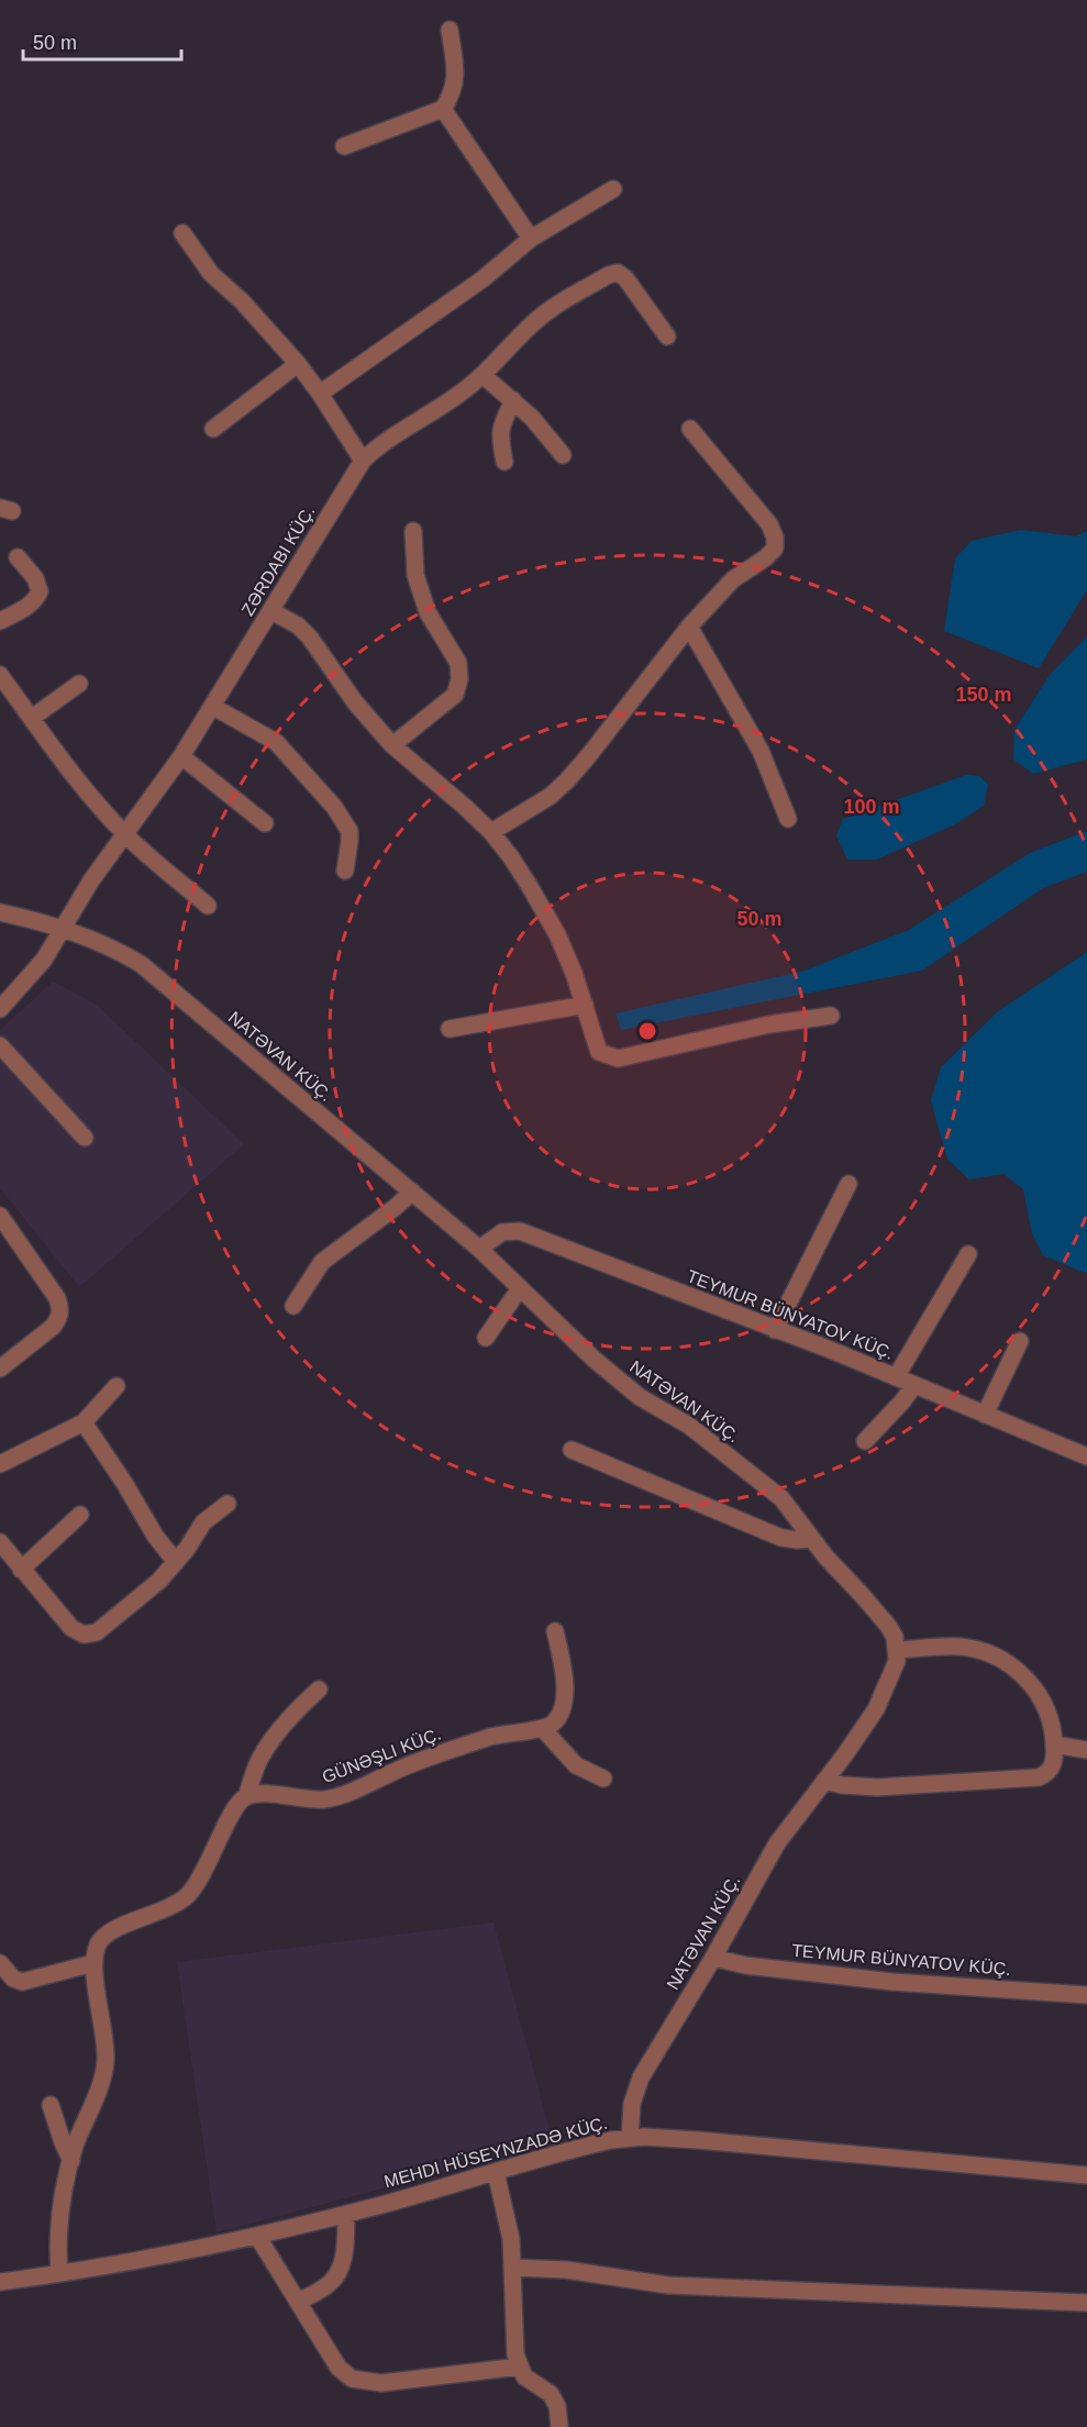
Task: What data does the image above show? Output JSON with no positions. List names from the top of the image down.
{
  "streets": {
    "street": [
      "ZƏRDABI KÜÇ.",
      "NATƏVAN KÜÇ.",
      "TEYMUR BÜNYATOV KÜÇ.",
      "GÜNƏŞLI KÜÇ.",
      "MEHDI HÜSEYNZADƏ KÜÇ."
    ]
  },
  "crossings": [
    ["ZƏRDABI KÜÇ.", "NATƏVAN KÜÇ."],
    ["NATƏVAN KÜÇ.", "TEYMUR BÜNYATOV KÜÇ."],
    ["NATƏVAN KÜÇ.", "MEHDI HÜSEYNZADƏ KÜÇ."]
  ],
  "scale_bar": "50 m",
  "rings": ["150 m", "100 m", "50 m"]
}
